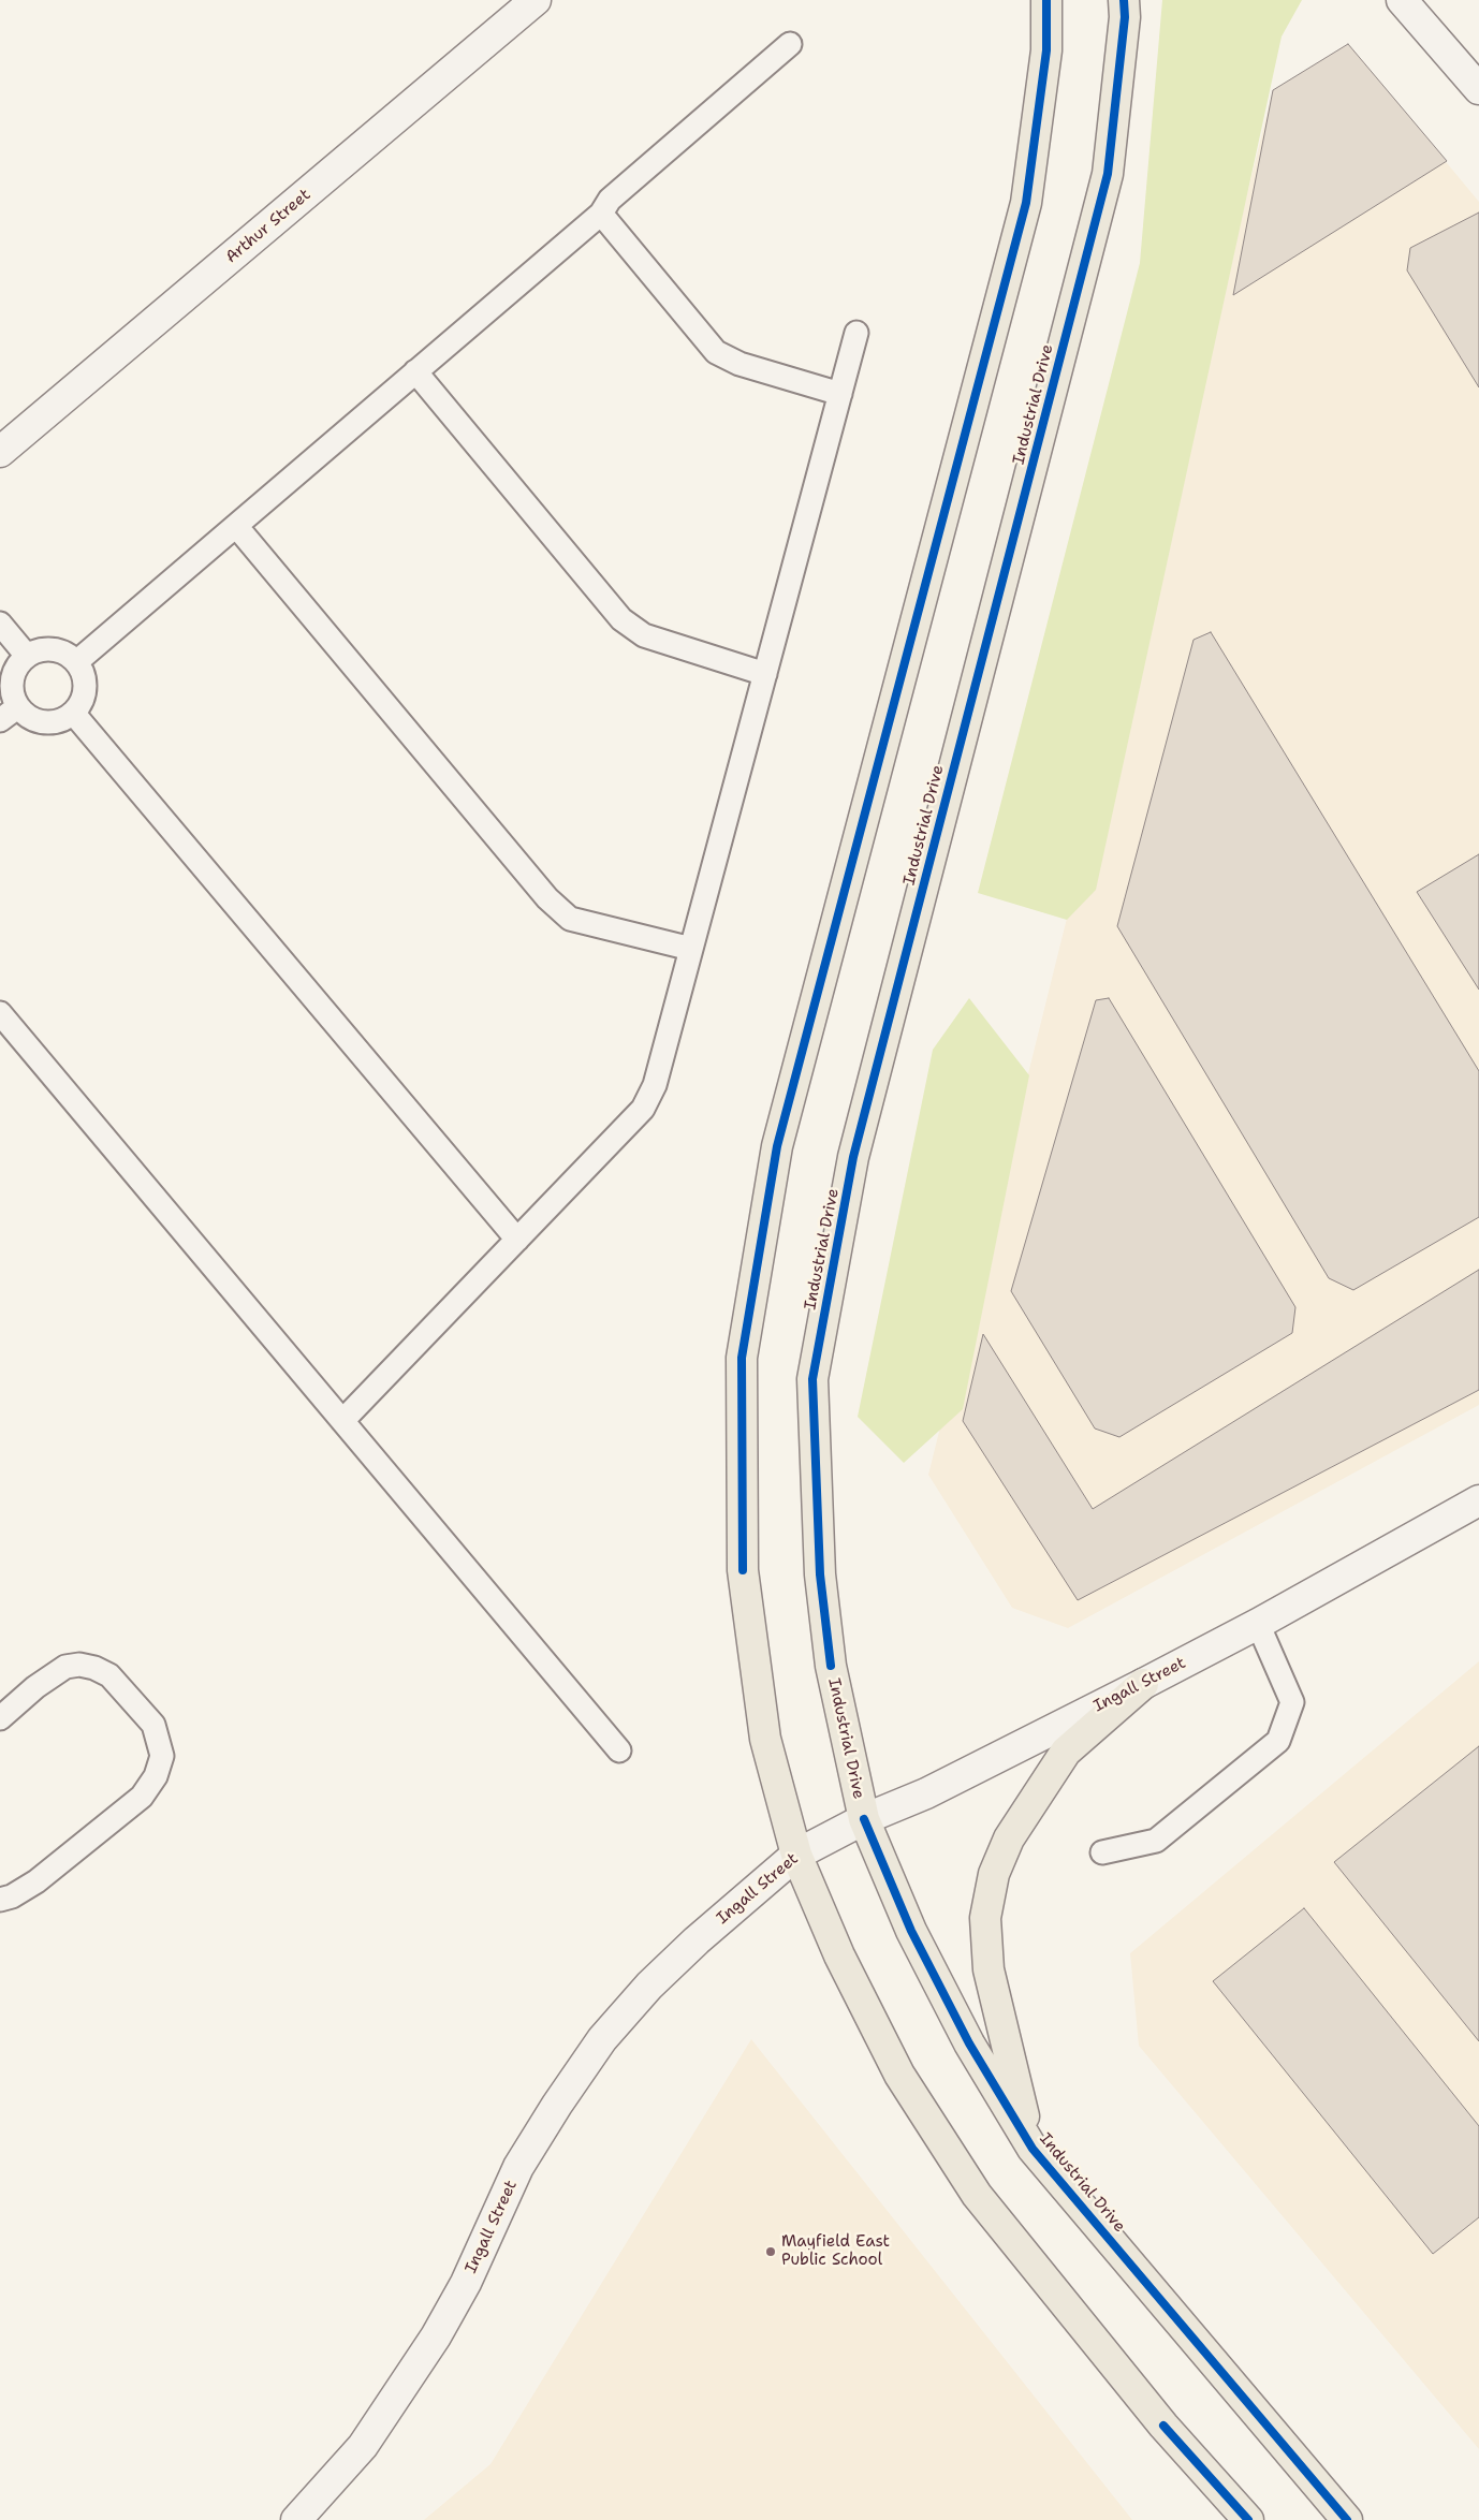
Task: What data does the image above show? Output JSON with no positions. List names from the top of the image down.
{
  "streets": {
    "highway": ["Industrial Drive"],
    "street": ["Arthur Street", "Ingall Street"]
  },
  "crossings": [
    ["Industrial Drive", "Ingall Street"]
  ],
  "places": ["Mayfield East Public School"]
}
